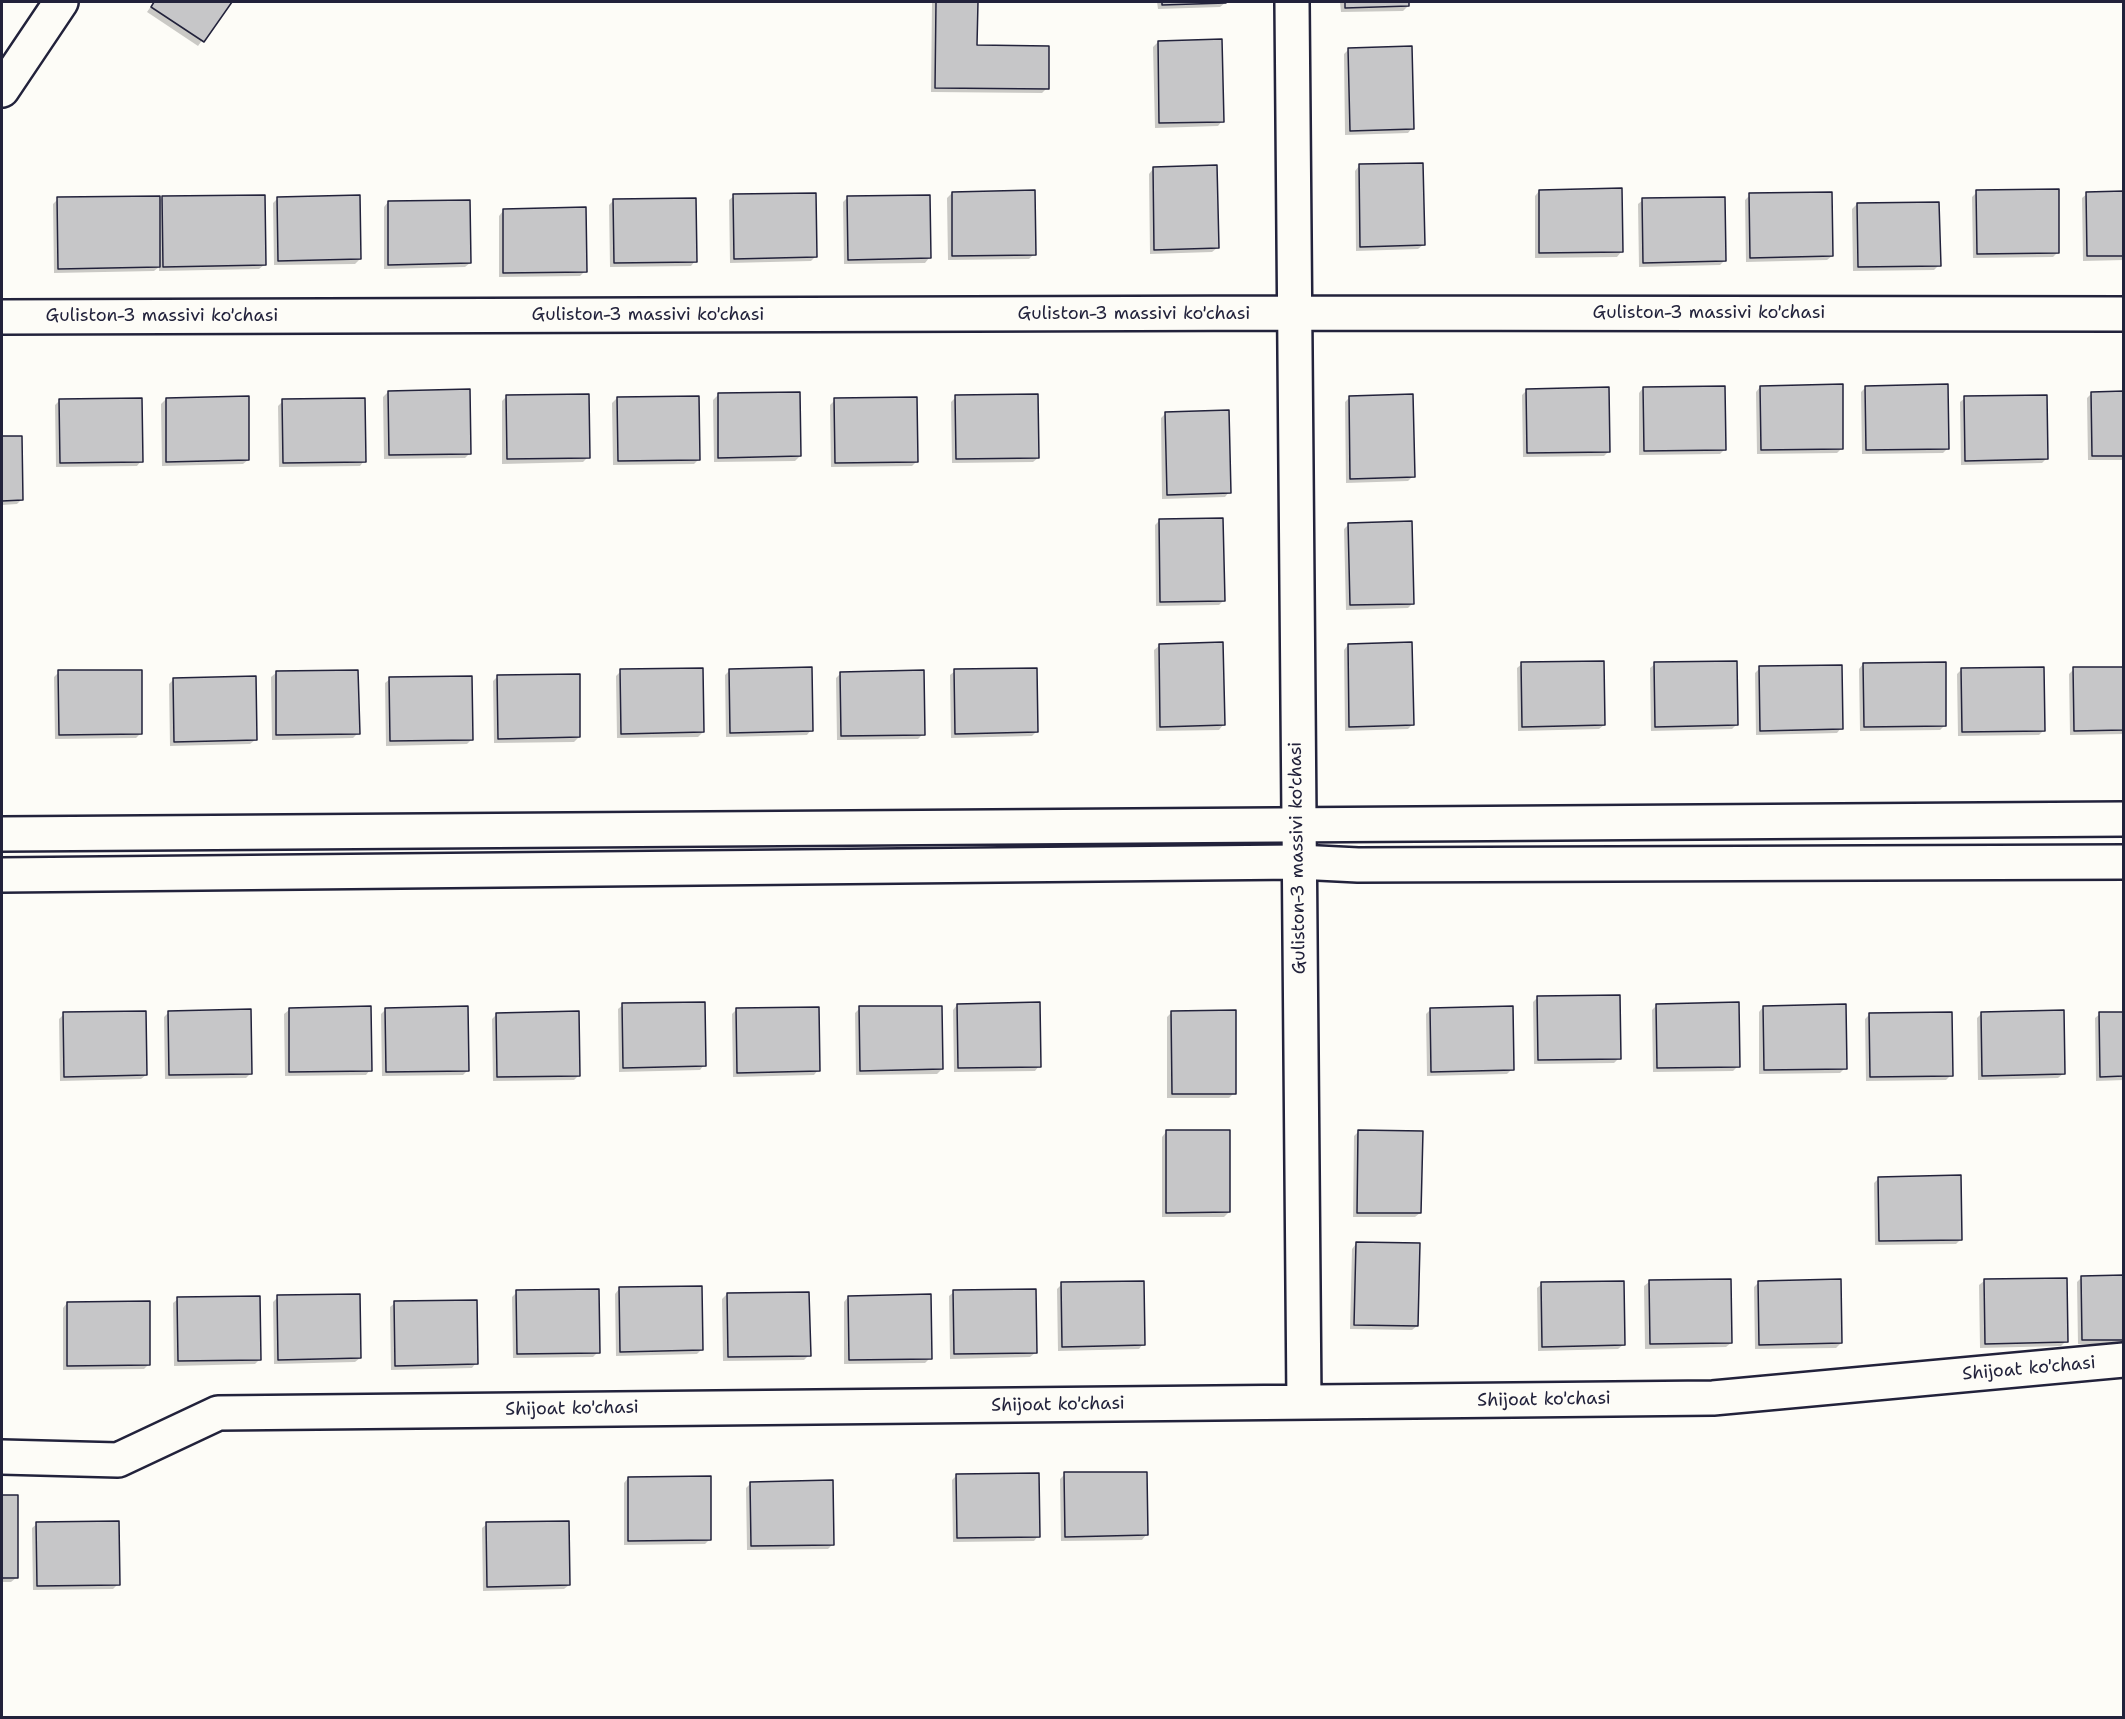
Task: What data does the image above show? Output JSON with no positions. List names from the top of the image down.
{
  "streets": {
    "street": ["Guliston-3 massivi ko'chasi", "Shijoat ko'chasi"]
  },
  "crossings": [
    ["Guliston-3 massivi ko'chasi", "Shijoat ko'chasi"]
  ]
}
